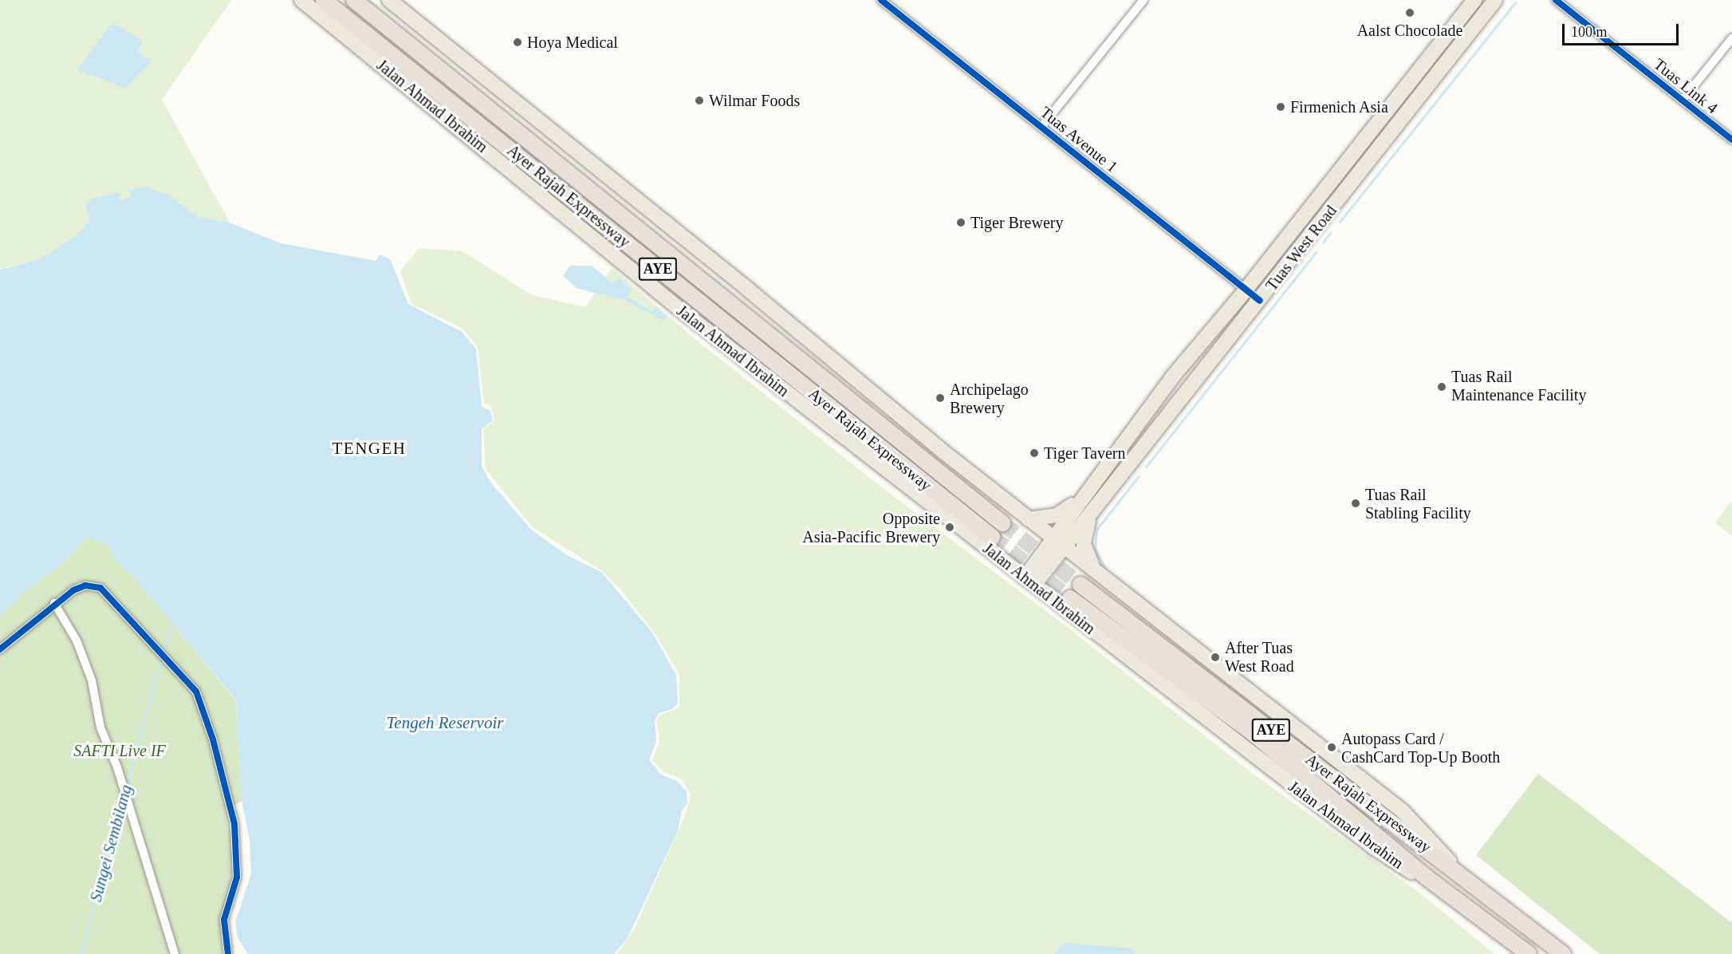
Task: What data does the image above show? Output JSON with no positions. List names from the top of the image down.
{
  "streets": {
    "highway": ["Ayer Rajah Expressway", "AYE"],
    "main road": ["Jalan Ahmad Ibrahim", "Tuas West Road"],
    "street": ["Tuas Link 4", "Tuas Avenue 1"]
  },
  "crossings": [
    ["Jalan Ahmad Ibrahim", "Ayer Rajah Expressway"],
    ["Jalan Ahmad Ibrahim", "Tuas West Road"],
    ["Tuas Avenue 1", "Tuas West Road"]
  ],
  "districts": ["TENGEH"],
  "water": ["Tengeh Reservoir", "Sungei Sembilang"],
  "parks": ["SAFTI Live IF"],
  "places": [
    "Aalst Chocolade",
    "Hoya Medical",
    "Wilmar Foods",
    "Firmenich Asia",
    "Tiger Brewery",
    "Tuas Rail Maintenance Facility",
    "Archipelago Brewery",
    "Tiger Tavern",
    "Tuas Rail Stabling Facility",
    "Opposite Asia-Pacific Brewery",
    "After Tuas West Road",
    "Autopass Card / CashCard Top-Up Booth"
  ],
  "scale_bar": "100 m"
}
